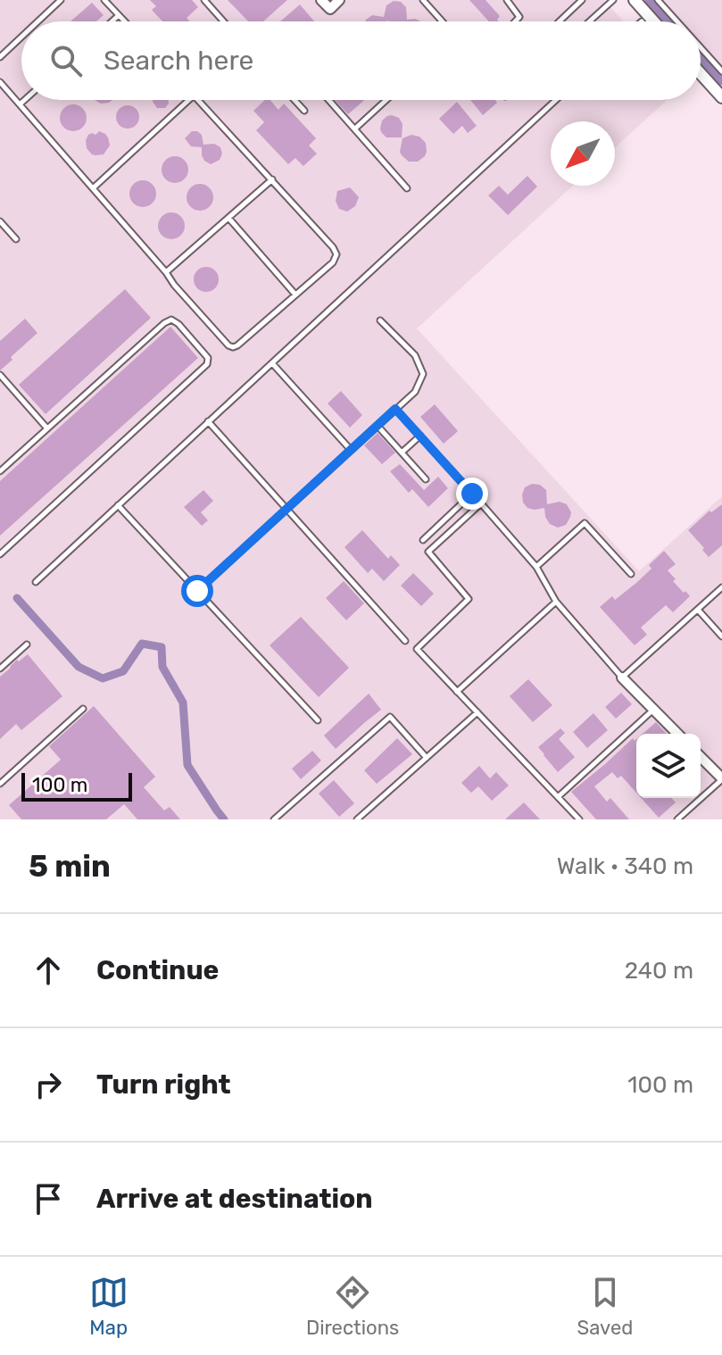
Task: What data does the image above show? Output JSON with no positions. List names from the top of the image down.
{
  "scale_bar": "100 m",
  "north": "bottom left",
  "page": {
    "search": "Search here",
    "scale": "100 m",
    "heading": ["5 min", "Walk · 340 m"],
    "list": [
      ["Continue", "240 m"],
      ["Turn right", "100 m"],
      "Arrive at destination"
    ],
    "nav": ["Map", "Directions", "Saved"]
  }
}
